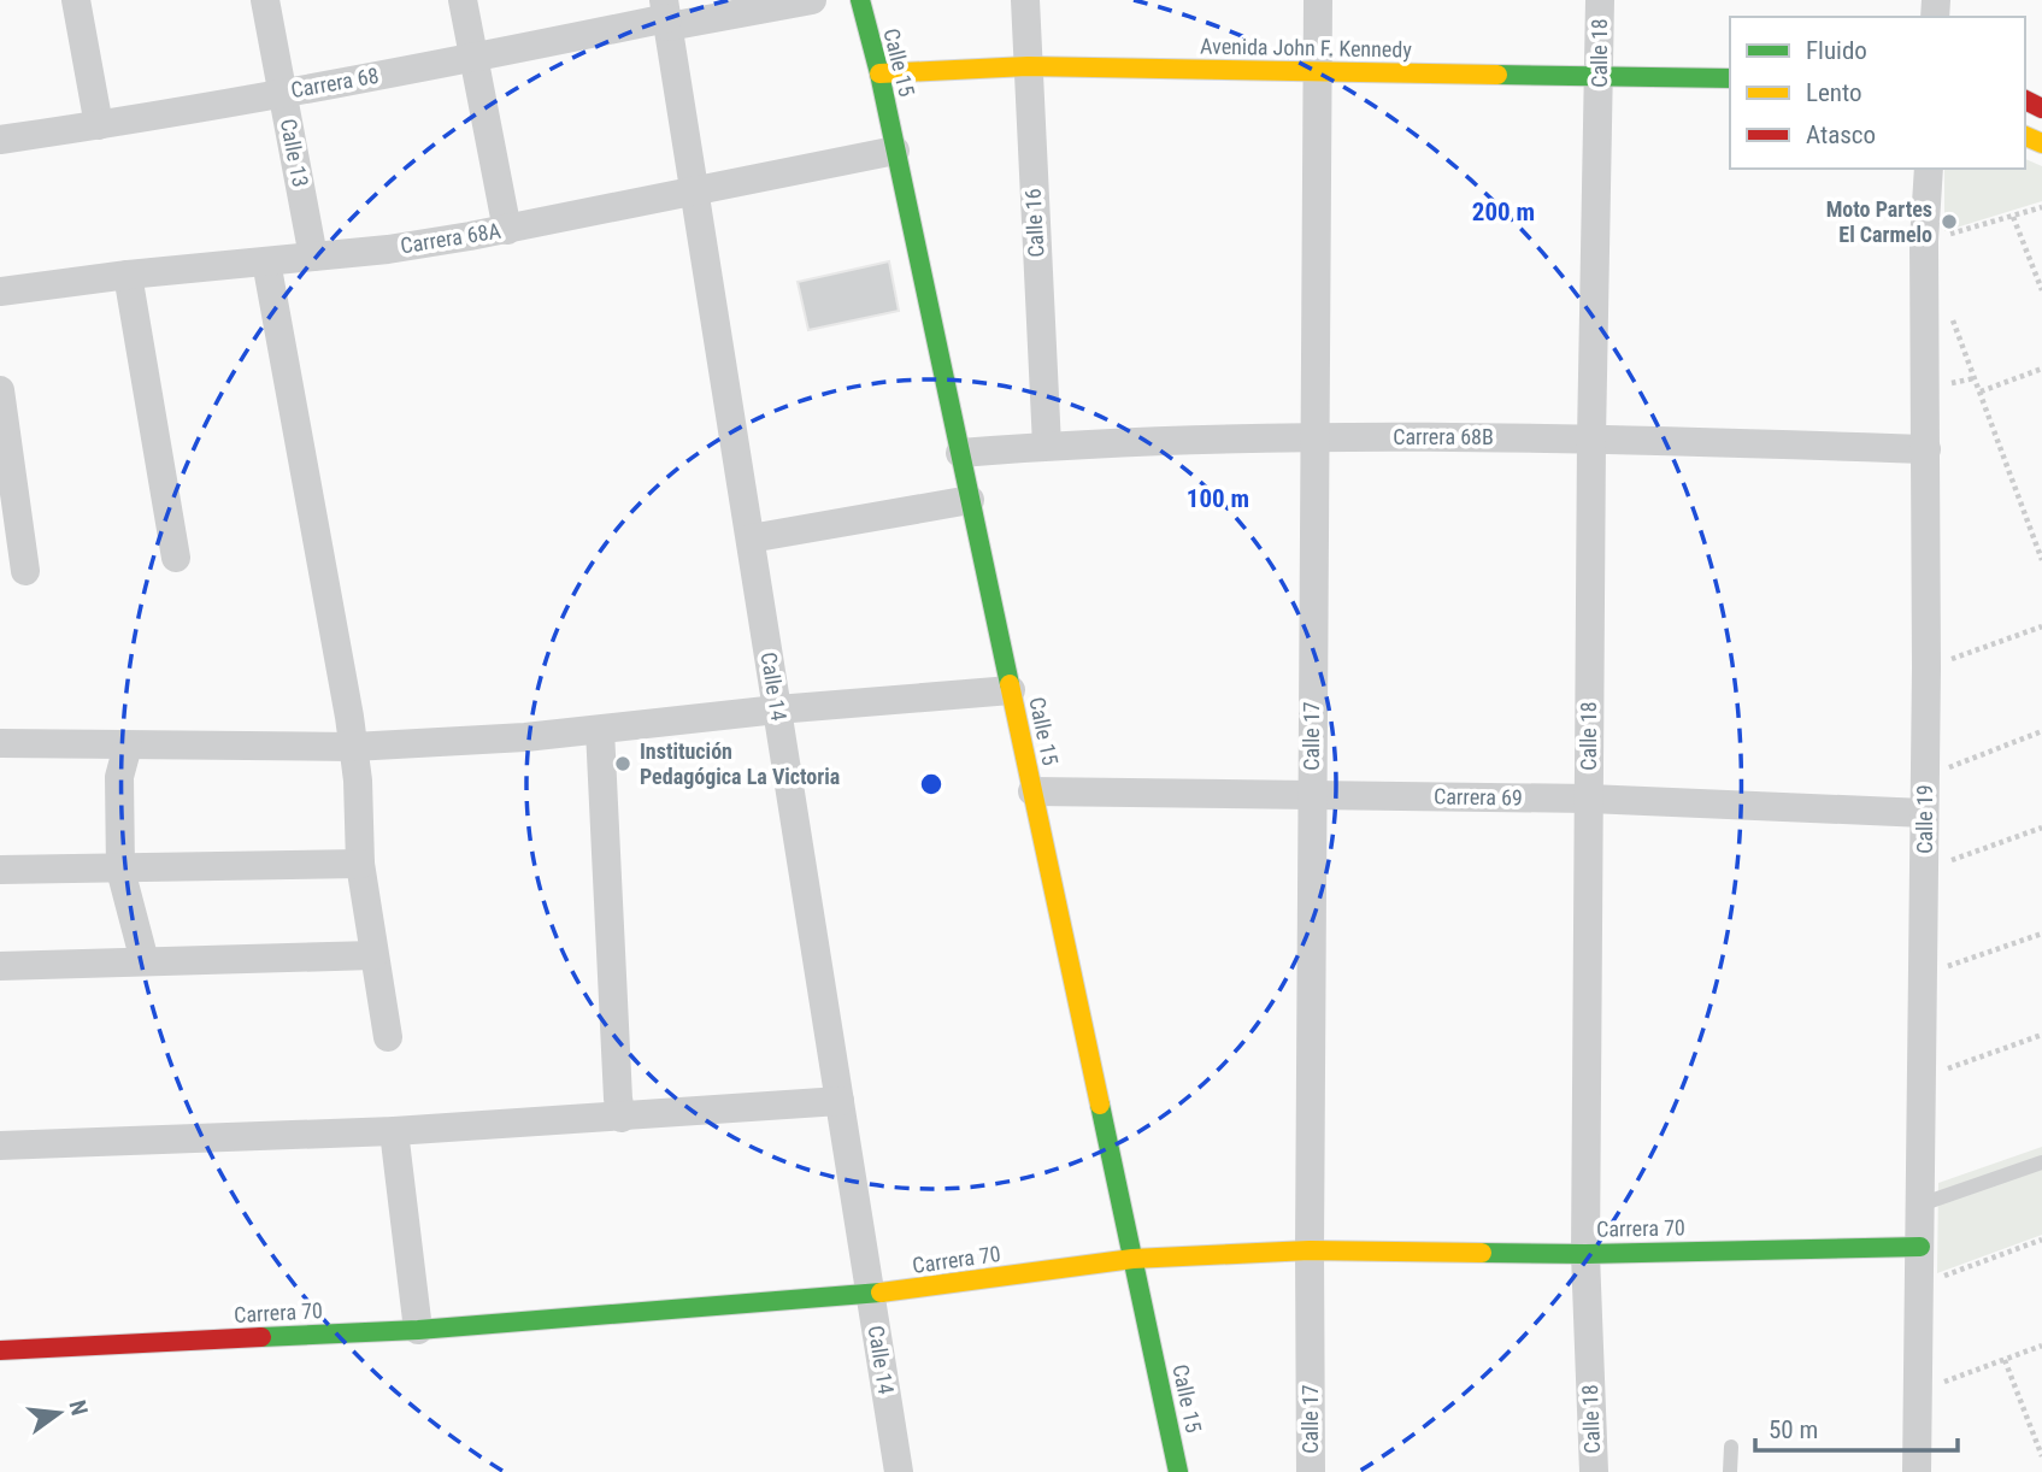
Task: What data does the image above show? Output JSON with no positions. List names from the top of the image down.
{
  "streets": {
    "street": [
      "Avenida John F. Kennedy",
      "Calle 18",
      "Calle 15",
      "Carrera 68",
      "Calle 13",
      "Calle 16",
      "Carrera 68A",
      "Carrera 68B",
      "Calle 14",
      "Calle 17",
      "Carrera 69",
      "Calle 19",
      "Carrera 70"
    ]
  },
  "crossings": [
    ["Avenida John F. Kennedy", "Calle 18"],
    ["Avenida John F. Kennedy", "Calle 15"],
    ["Avenida John F. Kennedy", "Calle 16"],
    ["Avenida John F. Kennedy", "Calle 17"],
    ["Calle 18", "Carrera 68B"],
    ["Calle 18", "Carrera 69"],
    ["Calle 18", "Carrera 70"],
    ["Calle 15", "Carrera 68A"],
    ["Calle 15", "Carrera 68B"],
    ["Calle 15", "Carrera 69"],
    ["Calle 15", "Carrera 70"],
    ["Carrera 68", "Calle 13"],
    ["Carrera 68", "Calle 14"],
    ["Calle 13", "Carrera 68A"],
    ["Calle 16", "Carrera 68B"],
    ["Carrera 68A", "Calle 14"],
    ["Carrera 68B", "Calle 17"],
    ["Carrera 68B", "Calle 19"],
    ["Calle 14", "Carrera 70"],
    ["Calle 17", "Carrera 69"],
    ["Calle 17", "Carrera 70"],
    ["Carrera 69", "Calle 19"],
    ["Calle 19", "Carrera 70"]
  ],
  "places": ["Moto Partes El Carmelo", "Institución Pedagógica La Victoria"],
  "legend": ["Fluido", "Lento", "Atasco"],
  "scale_bar": "50 m",
  "north": "right",
  "rings": ["200 m", "100 m"]
}
